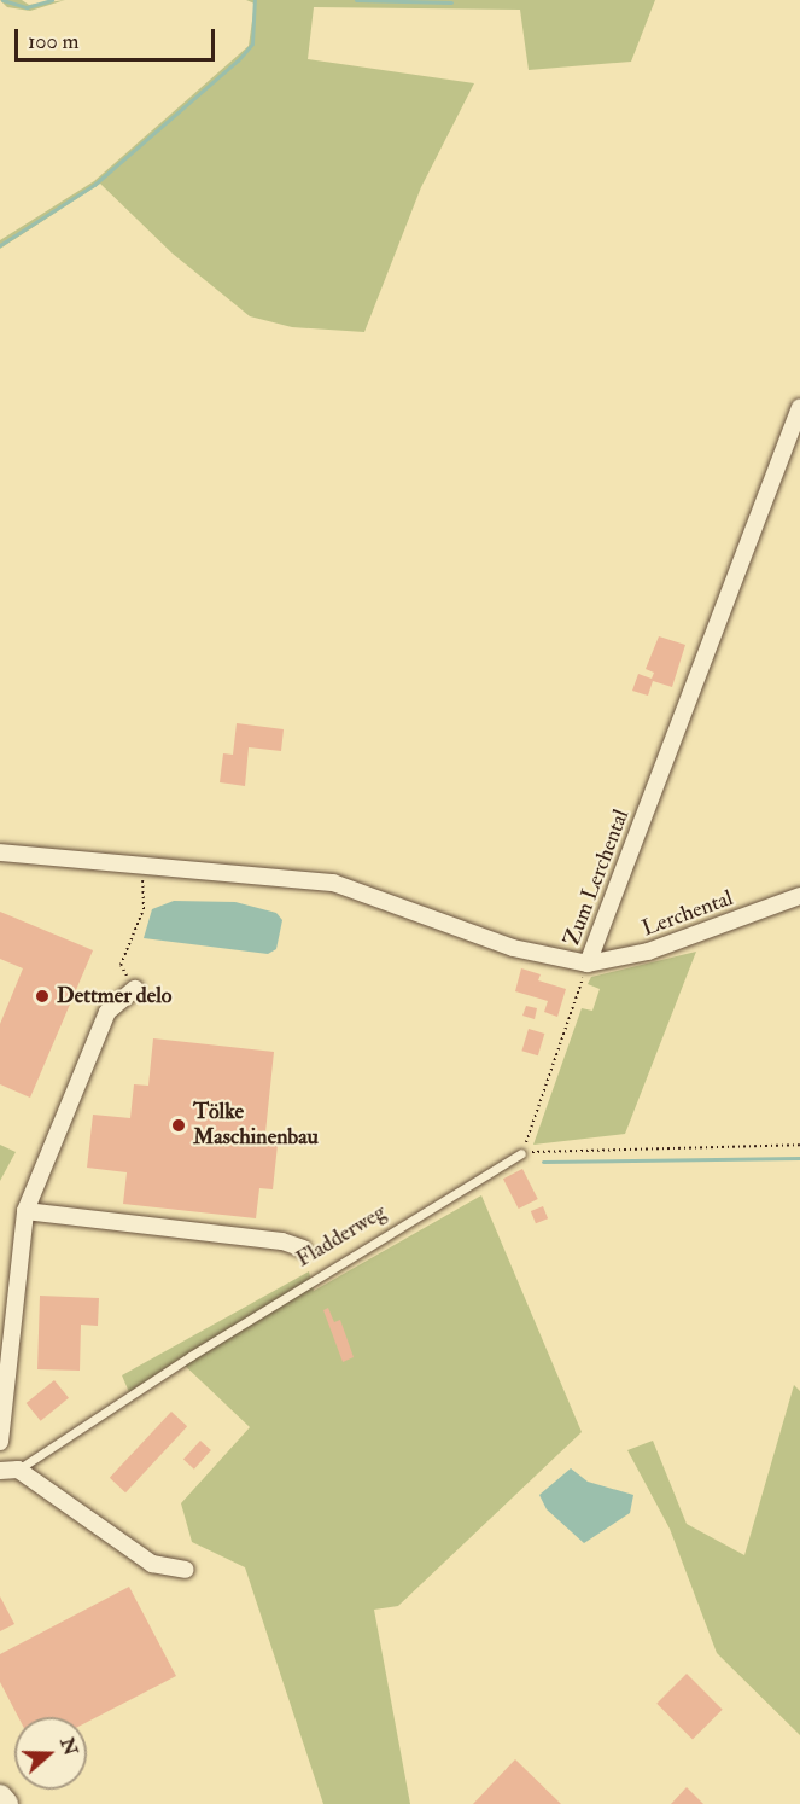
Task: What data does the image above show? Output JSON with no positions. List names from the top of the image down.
{
  "streets": {
    "street": ["Zum Lerchental", "Lerchental", "Fladderweg"]
  },
  "crossings": [
    ["Zum Lerchental", "Lerchental"]
  ],
  "places": ["Dettmer delo", "Tölke Maschinenbau"],
  "scale_bar": "100 m",
  "north": "right"
}
